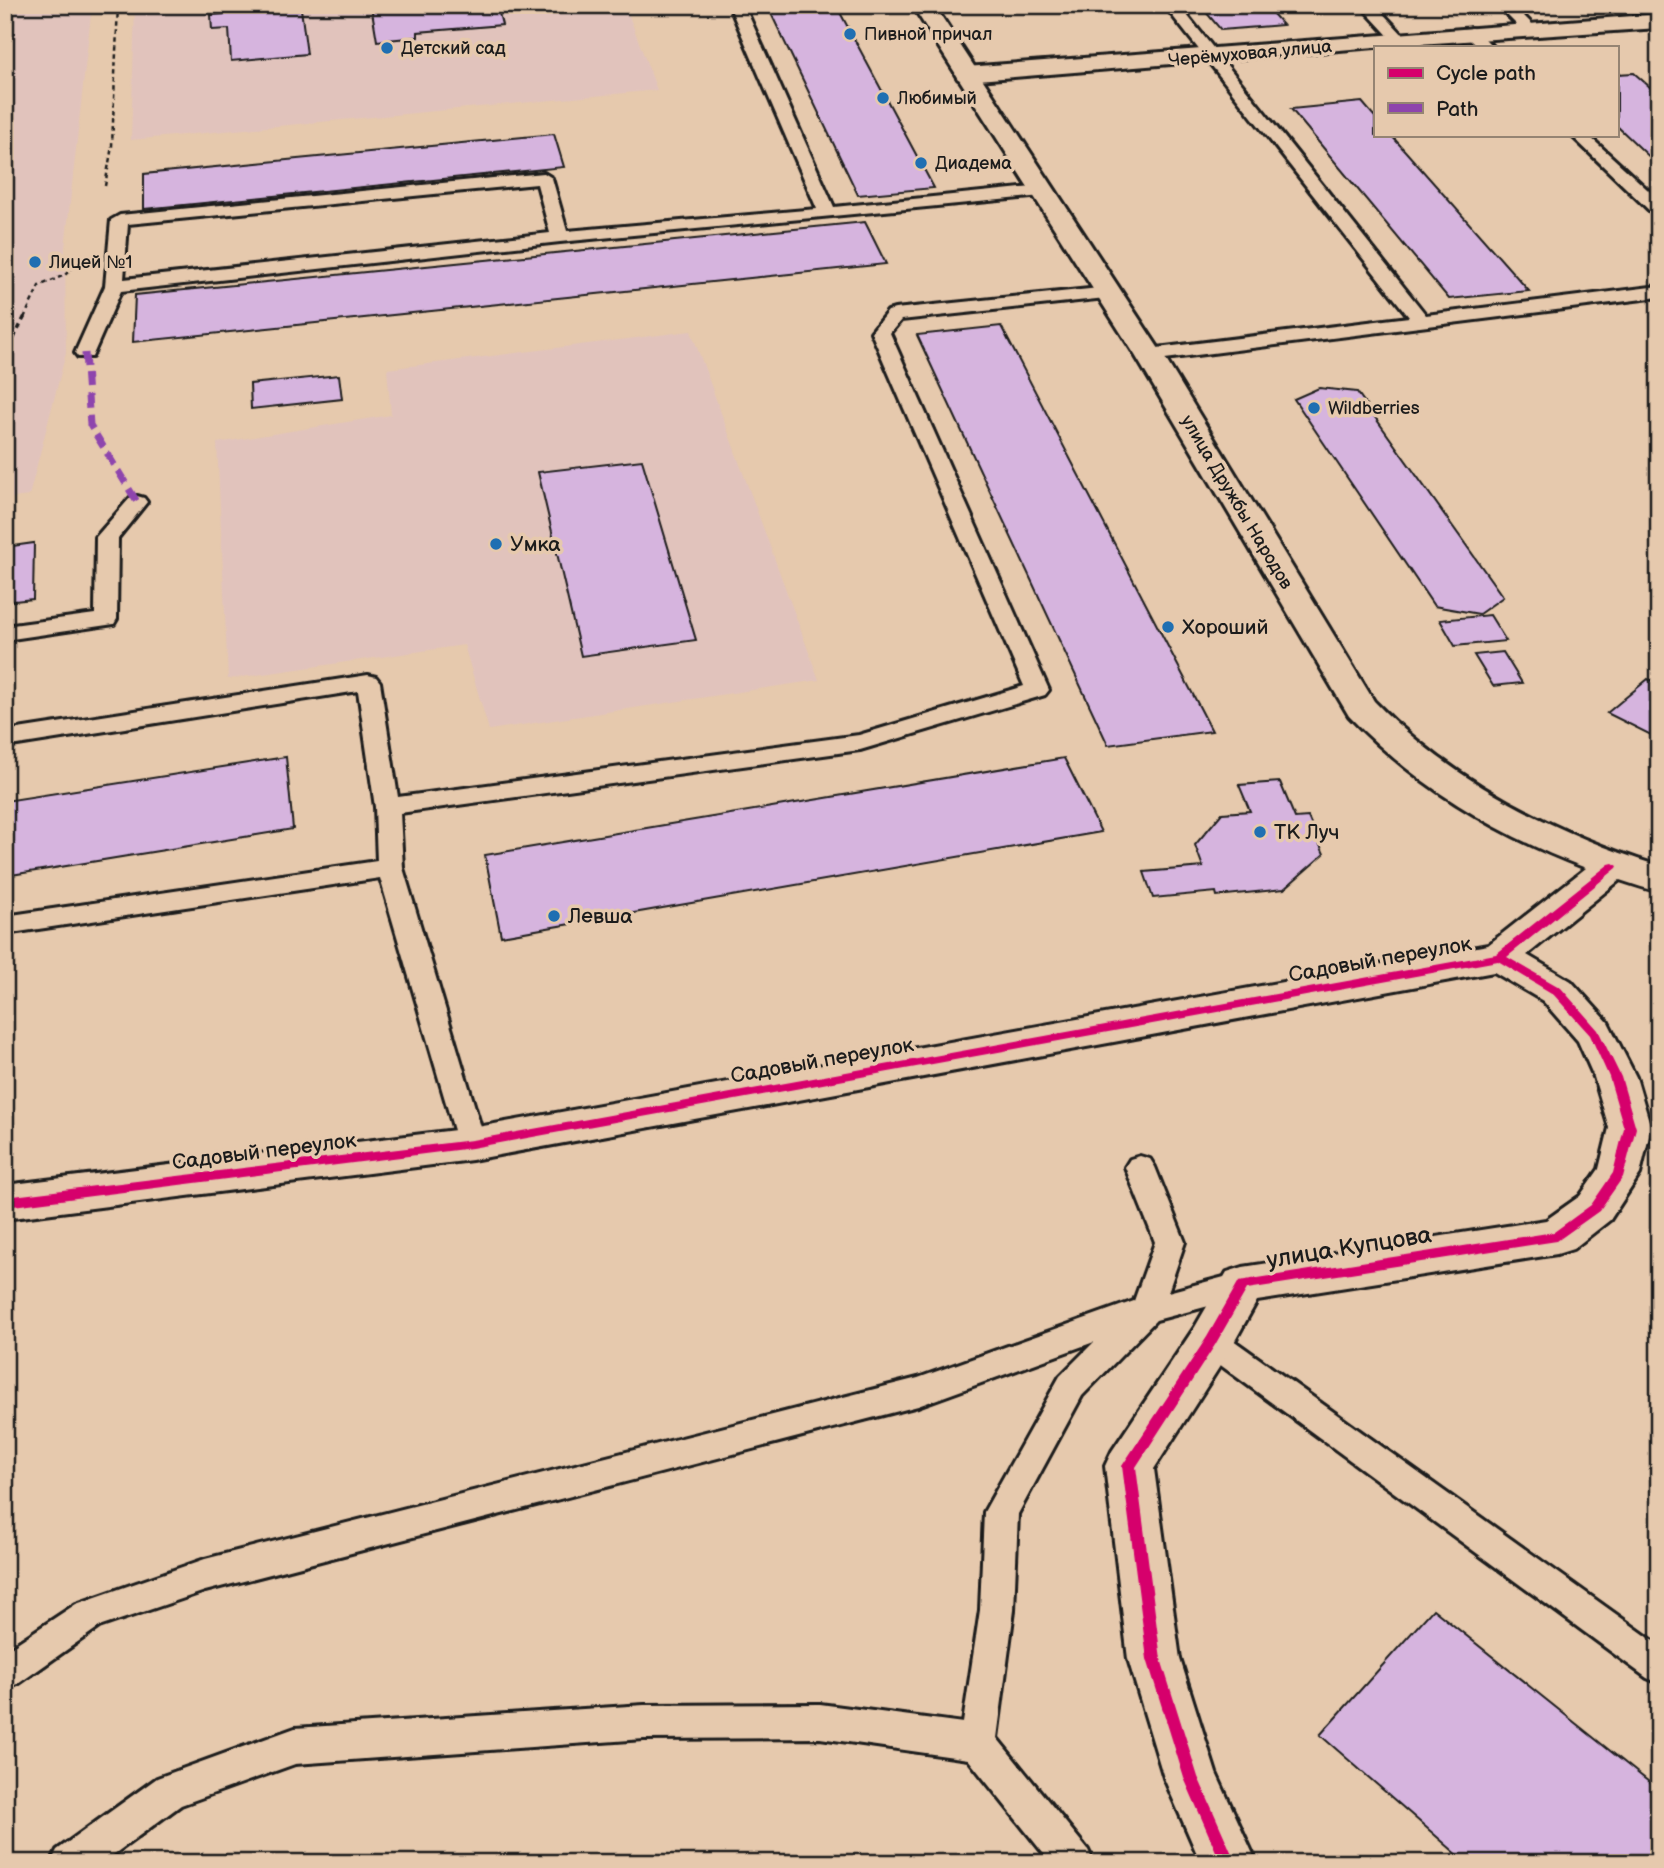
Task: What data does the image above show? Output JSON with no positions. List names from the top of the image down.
{
  "streets": {
    "street": [
      "Черёмуховая улица",
      "улица Дружбы Народов",
      "Садовый переулок",
      "улица Купцова"
    ]
  },
  "crossings": [
    ["Черёмуховая улица", "улица Дружбы Народов"],
    ["улица Дружбы Народов", "Садовый переулок"],
    ["Садовый переулок", "улица Купцова"]
  ],
  "places": [
    "Пивной причал",
    "Детский сад",
    "Любимый",
    "Диадема",
    "Лицей №1",
    "Wildberries",
    "Умка",
    "Хороший",
    "ТК Луч",
    "Левша"
  ],
  "legend": ["Cycle path", "Path"]
}
